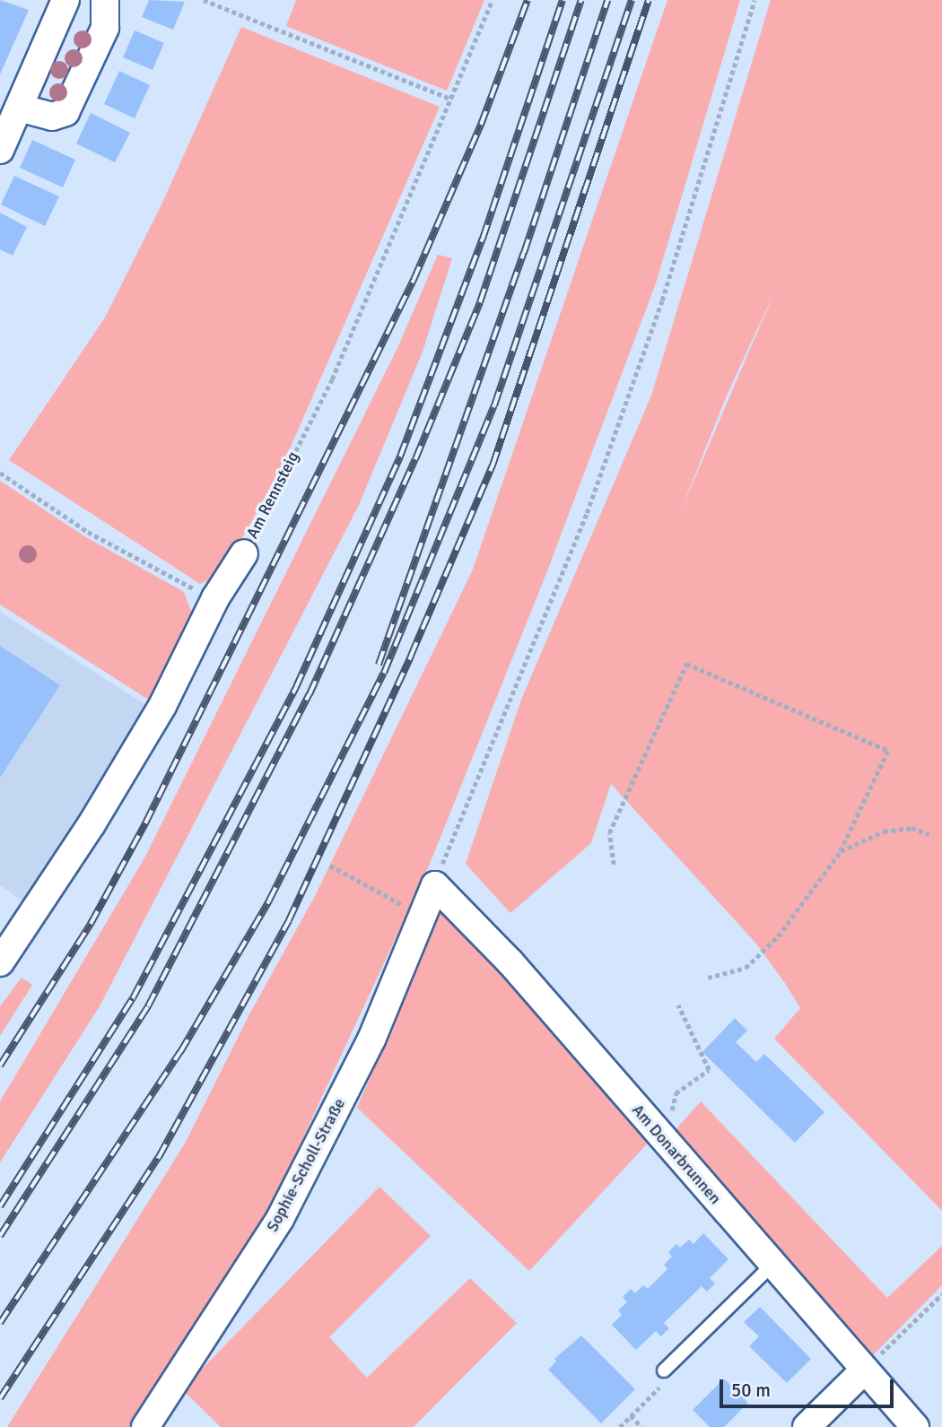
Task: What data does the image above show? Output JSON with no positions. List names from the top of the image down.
{
  "streets": {
    "street": ["Am Rennsteig", "Am Donarbrunnen", "Sophie-Scholl-Straße"]
  },
  "crossings": [
    ["Am Donarbrunnen", "Sophie-Scholl-Straße"]
  ],
  "scale_bar": "50 m"
}
